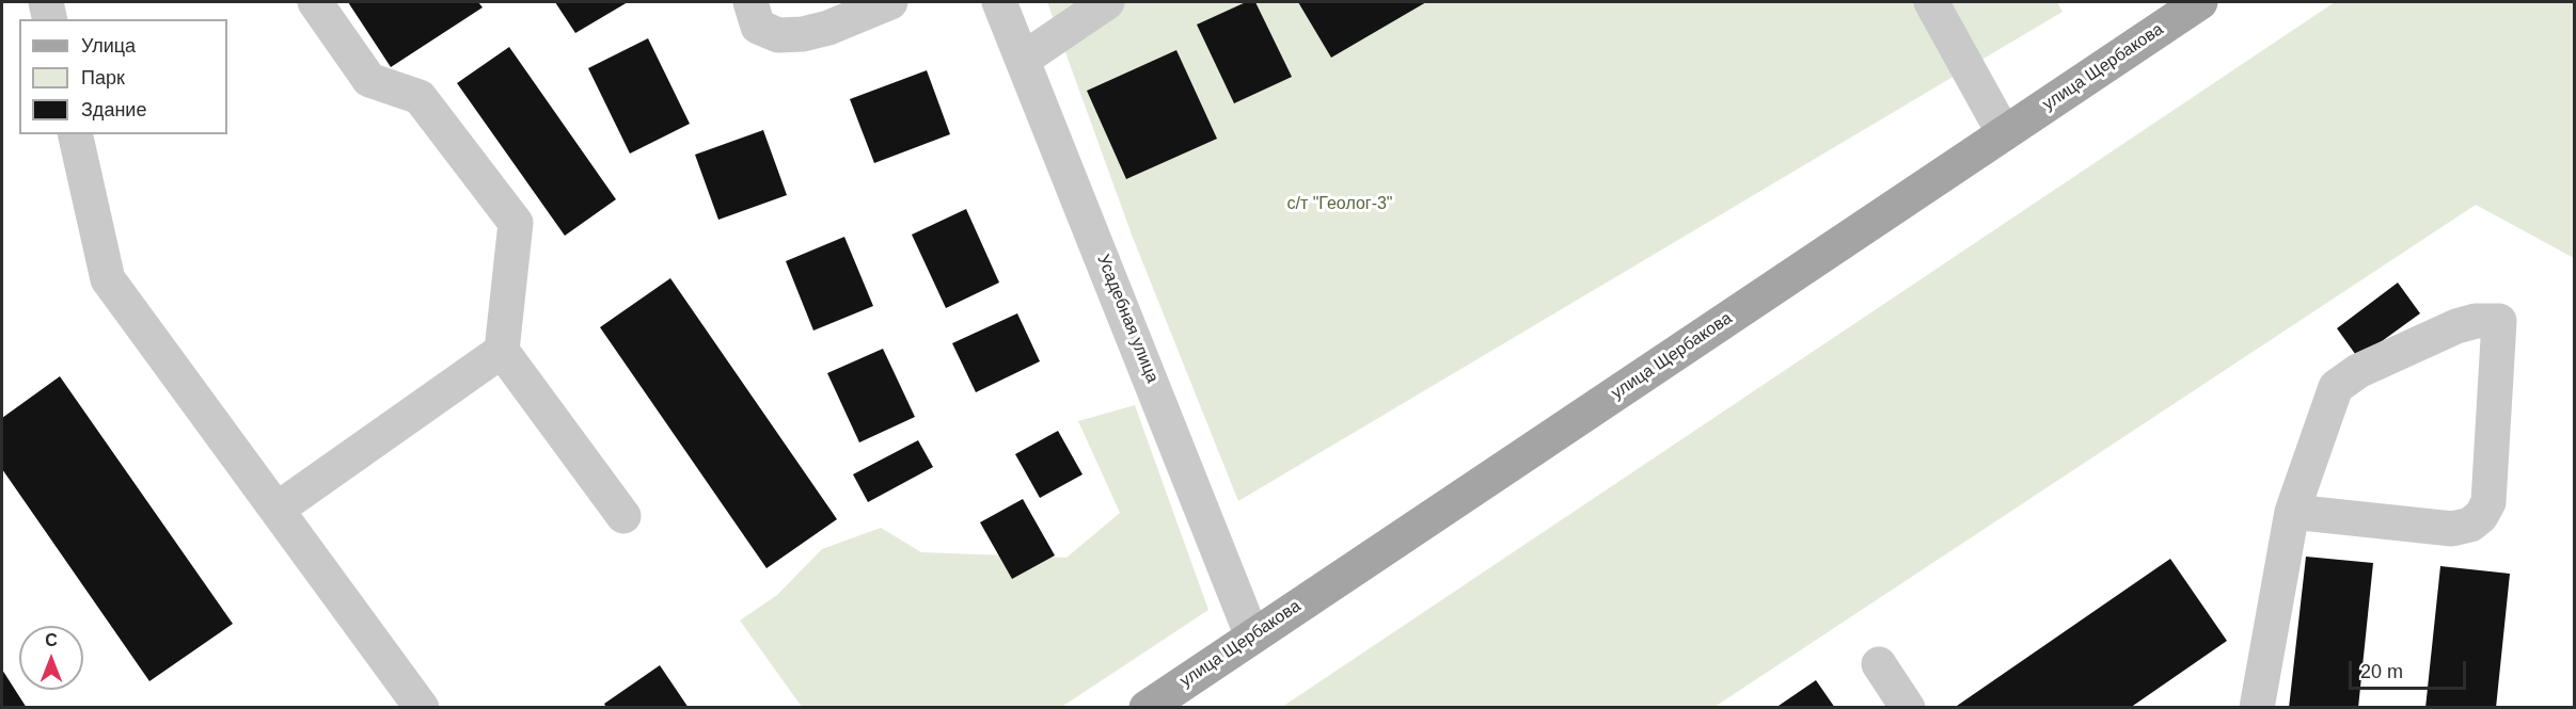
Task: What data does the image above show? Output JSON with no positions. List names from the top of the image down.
{
  "streets": {
    "main road": ["улица Щербакова"],
    "street": ["Усадебная улица"]
  },
  "crossings": [
    ["улица Щербакова", "Усадебная улица"]
  ],
  "parks": ["с/т \"Геолог-3\""],
  "legend": ["Улица", "Парк", "Здание"],
  "scale_bar": "20 m",
  "north": "top"
}
